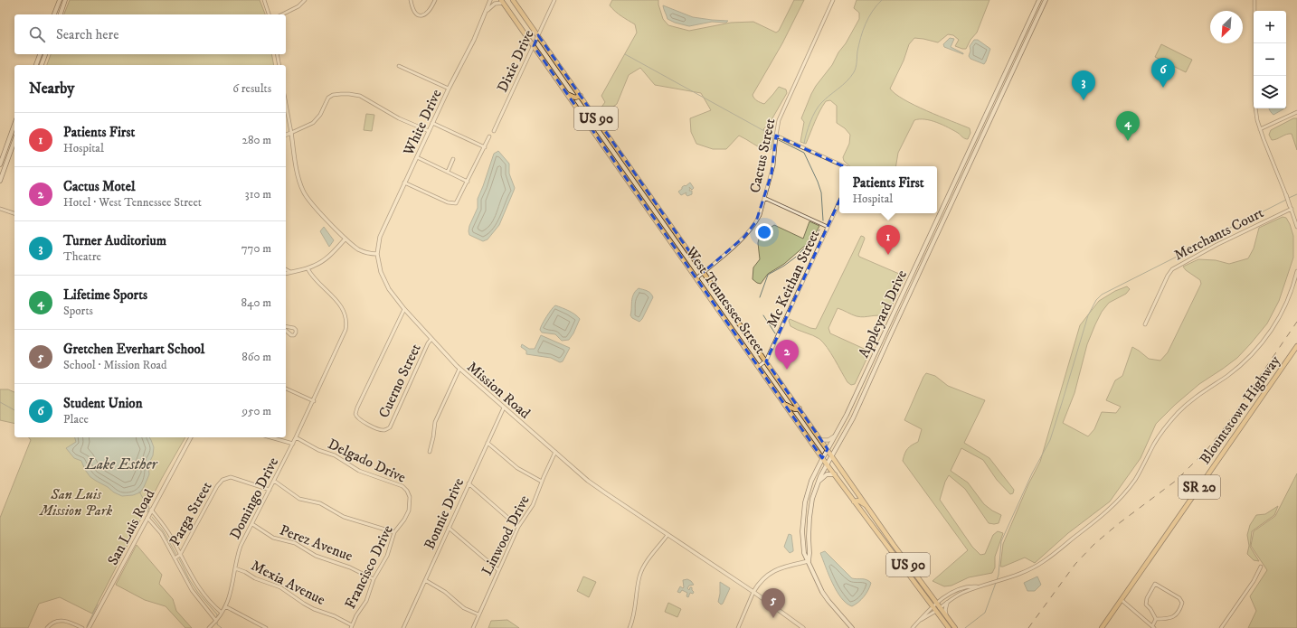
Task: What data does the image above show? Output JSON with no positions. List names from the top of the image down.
{
  "streets": {
    "main road": [
      "US 90",
      "West Tennessee Street",
      "Appleyard Drive",
      "Blountstown Highway",
      "SR 20"
    ],
    "street": [
      "Dixie Drive",
      "White Drive",
      "Cactus Street",
      "Merchants Court",
      "Mc Keithan Street",
      "Cuerno Street",
      "Mission Road",
      "Delgado Drive",
      "Domingo Drive",
      "Parga Street",
      "Bonnie Drive",
      "San Luis Road",
      "Linwood Drive",
      "Perez Avenue",
      "Francisco Drive",
      "Mexia Avenue"
    ]
  },
  "crossings": [
    ["Dixie Drive", "West Tennessee Street"],
    ["White Drive", "Mission Road"],
    ["Cactus Street", "West Tennessee Street"],
    ["Mc Keithan Street", "West Tennessee Street"],
    ["West Tennessee Street", "Appleyard Drive"],
    ["Cuerno Street", "Mission Road"],
    ["Mission Road", "Bonnie Drive"],
    ["Mission Road", "Linwood Drive"],
    ["Delgado Drive", "Domingo Drive"],
    ["Delgado Drive", "Francisco Drive"],
    ["Domingo Drive", "Parga Street"],
    ["Domingo Drive", "Perez Avenue"],
    ["Domingo Drive", "Mexia Avenue"],
    ["Perez Avenue", "Francisco Drive"],
    ["Francisco Drive", "Mexia Avenue"]
  ],
  "water": ["Lake Esther"],
  "parks": ["San Luis Mission Park"],
  "north": "bottom left",
  "page": {
    "map_buttons": ["+", "−"],
    "search": "Search here",
    "pins": [
      "6",
      "3",
      "4",
      "1",
      "2",
      "5"
    ],
    "heading": ["Nearby", "6 results"],
    "list": [
      {
        "mark": "1",
        "name": "Patients First",
        "note": "Hospital",
        "value": "280 m"
      },
      {
        "mark": "2",
        "name": "Cactus Motel",
        "note": "Hotel · West Tennessee Street",
        "value": "310 m"
      },
      {
        "mark": "3",
        "name": "Turner Auditorium",
        "note": "Theatre",
        "value": "770 m"
      },
      {
        "mark": "4",
        "name": "Lifetime Sports",
        "note": "Sports",
        "value": "840 m"
      },
      {
        "mark": "5",
        "name": "Gretchen Everhart School",
        "note": "School · Mission Road",
        "value": "860 m"
      },
      {
        "mark": "6",
        "name": "Student Union",
        "note": "Place",
        "value": "950 m"
      }
    ],
    "popup": ["Patients First", "Hospital"]
  }
}
